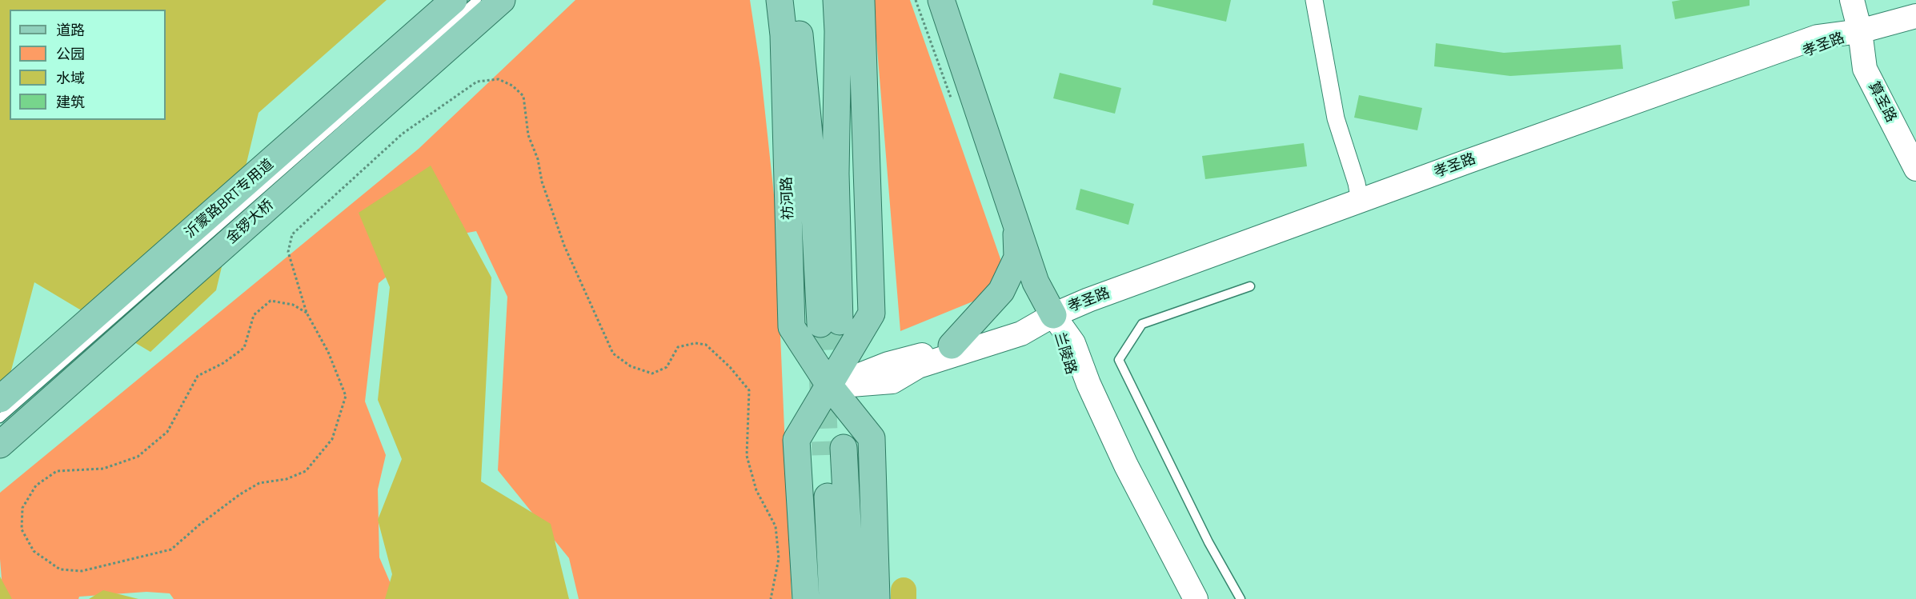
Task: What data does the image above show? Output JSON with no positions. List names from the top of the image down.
{
  "streets": {
    "main road": [
      "孝圣路",
      "算圣路",
      "祊河路",
      "金锣大桥",
      "兰陵路"
    ],
    "lane": ["沂蒙路BRT专用道"]
  },
  "crossings": [
    ["孝圣路", "算圣路"],
    ["孝圣路", "祊河路"],
    ["孝圣路", "兰陵路"]
  ],
  "legend": [
    "道路",
    "公园",
    "水域",
    "建筑"
  ]
}
